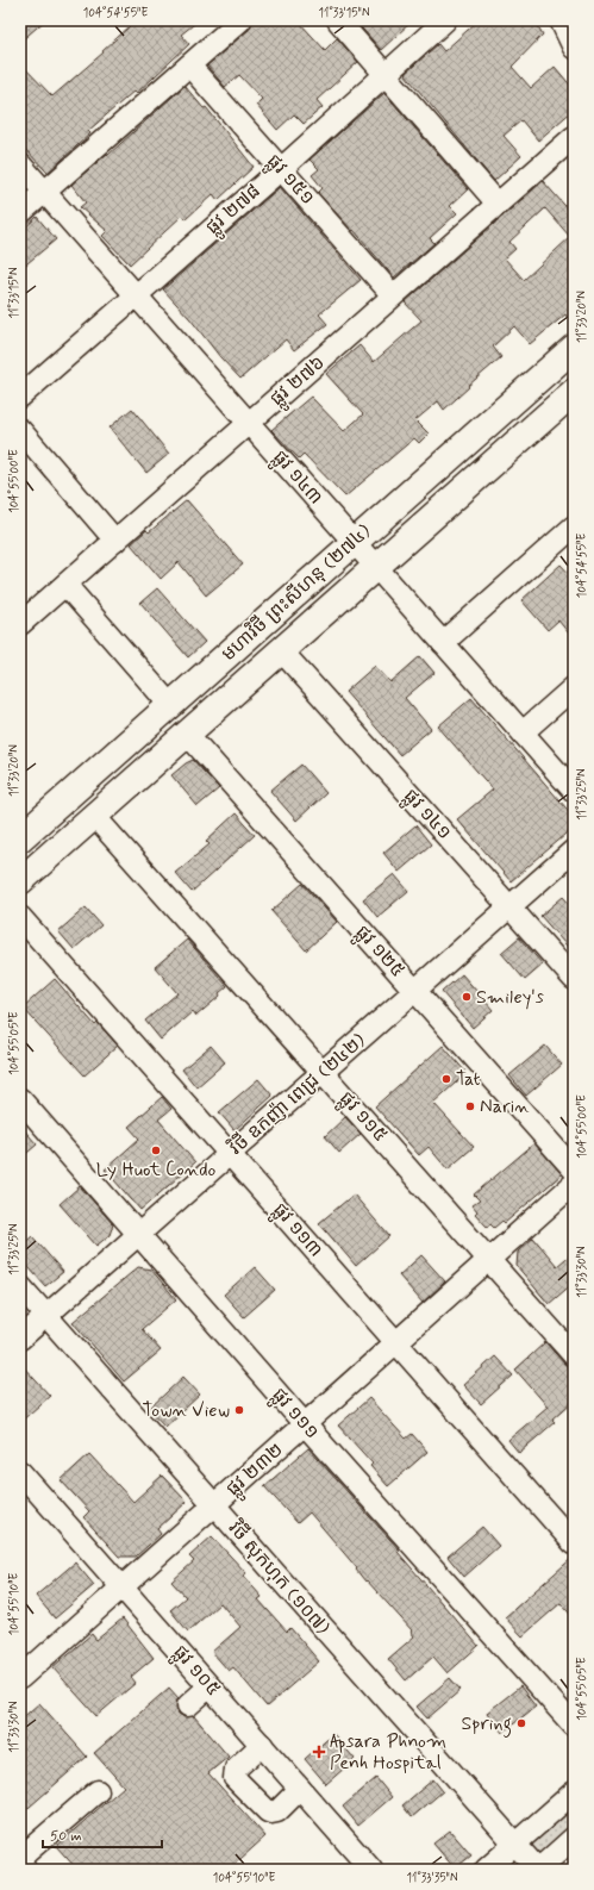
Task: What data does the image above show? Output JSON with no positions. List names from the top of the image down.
{
  "streets": {
    "main road": ["មហាវិថី ព្រះសីហនុ (២៧៤)"],
    "street": [
      "ផ្លូវ ១៥១",
      "ផ្លូវ ២៧៨",
      "ផ្លូវ ២៧៦",
      "ផ្លូវ ១៤៣",
      "ផ្លូវ ១៤១",
      "ផ្លូវ ១២៥",
      "វិថី ឧកញ៉ា ពេជ្រ (២៤២)",
      "ផ្លូវ ១១៥",
      "ផ្លូវ ១១៣",
      "ផ្លូវ ១១១",
      "ផ្លូវ ២៣២",
      "វិថី សុកហុក (១០៧)",
      "ផ្លូវ ១០៥"
    ]
  },
  "crossings": [
    ["ផ្លូវ ១៥១", "ផ្លូវ ២៧៨"],
    ["ផ្លូវ ១៥១", "ផ្លូវ ២៧៦"],
    ["ផ្លូវ ២៧៨", "ផ្លូវ ១៤៣"],
    ["ផ្លូវ ២៧៦", "ផ្លូវ ១៤៣"],
    ["ផ្លូវ ១៤៣", "មហាវិថី ព្រះសីហនុ (២៧៤)"],
    ["មហាវិថី ព្រះសីហនុ (២៧៤)", "ផ្លូវ ១៤១"],
    ["មហាវិថី ព្រះសីហនុ (២៧៤)", "ផ្លូវ ១២៥"],
    ["មហាវិថី ព្រះសីហនុ (២៧៤)", "ផ្លូវ ១១៥"],
    ["ផ្លូវ ១៤១", "វិថី ឧកញ៉ា ពេជ្រ (២៤២)"],
    ["ផ្លូវ ១២៥", "វិថី ឧកញ៉ា ពេជ្រ (២៤២)"],
    ["វិថី ឧកញ៉ា ពេជ្រ (២៤២)", "ផ្លូវ ១១៥"],
    ["វិថី ឧកញ៉ា ពេជ្រ (២៤២)", "ផ្លូវ ១១៣"],
    ["វិថី ឧកញ៉ា ពេជ្រ (២៤២)", "ផ្លូវ ១១១"],
    ["វិថី ឧកញ៉ា ពេជ្រ (២៤២)", "វិថី សុកហុក (១០៧)"],
    ["ផ្លូវ ១១៥", "ផ្លូវ ២៣២"],
    ["ផ្លូវ ១១៣", "ផ្លូវ ២៣២"],
    ["ផ្លូវ ១១១", "ផ្លូវ ២៣២"],
    ["ផ្លូវ ២៣២", "វិថី សុកហុក (១០៧)"],
    ["ផ្លូវ ២៣២", "ផ្លូវ ១០៥"]
  ],
  "places": {
    "other": [
      "Smiley's",
      "Tat",
      "Narin",
      "Ly Huot Condo",
      "Town View",
      "Spring"
    ],
    "health": ["Apsara Phnom Penh Hospital"]
  },
  "scale_bar": "50 m",
  "coordinates": [
    "104°54'55\"E",
    "11°33'15\"N",
    "11°33'20\"N",
    "104°55'00\"E",
    "11°33'25\"N",
    "104°55'05\"E",
    "11°33'30\"N",
    "104°55'10\"E",
    "11°33'35\"N"
  ]
}
